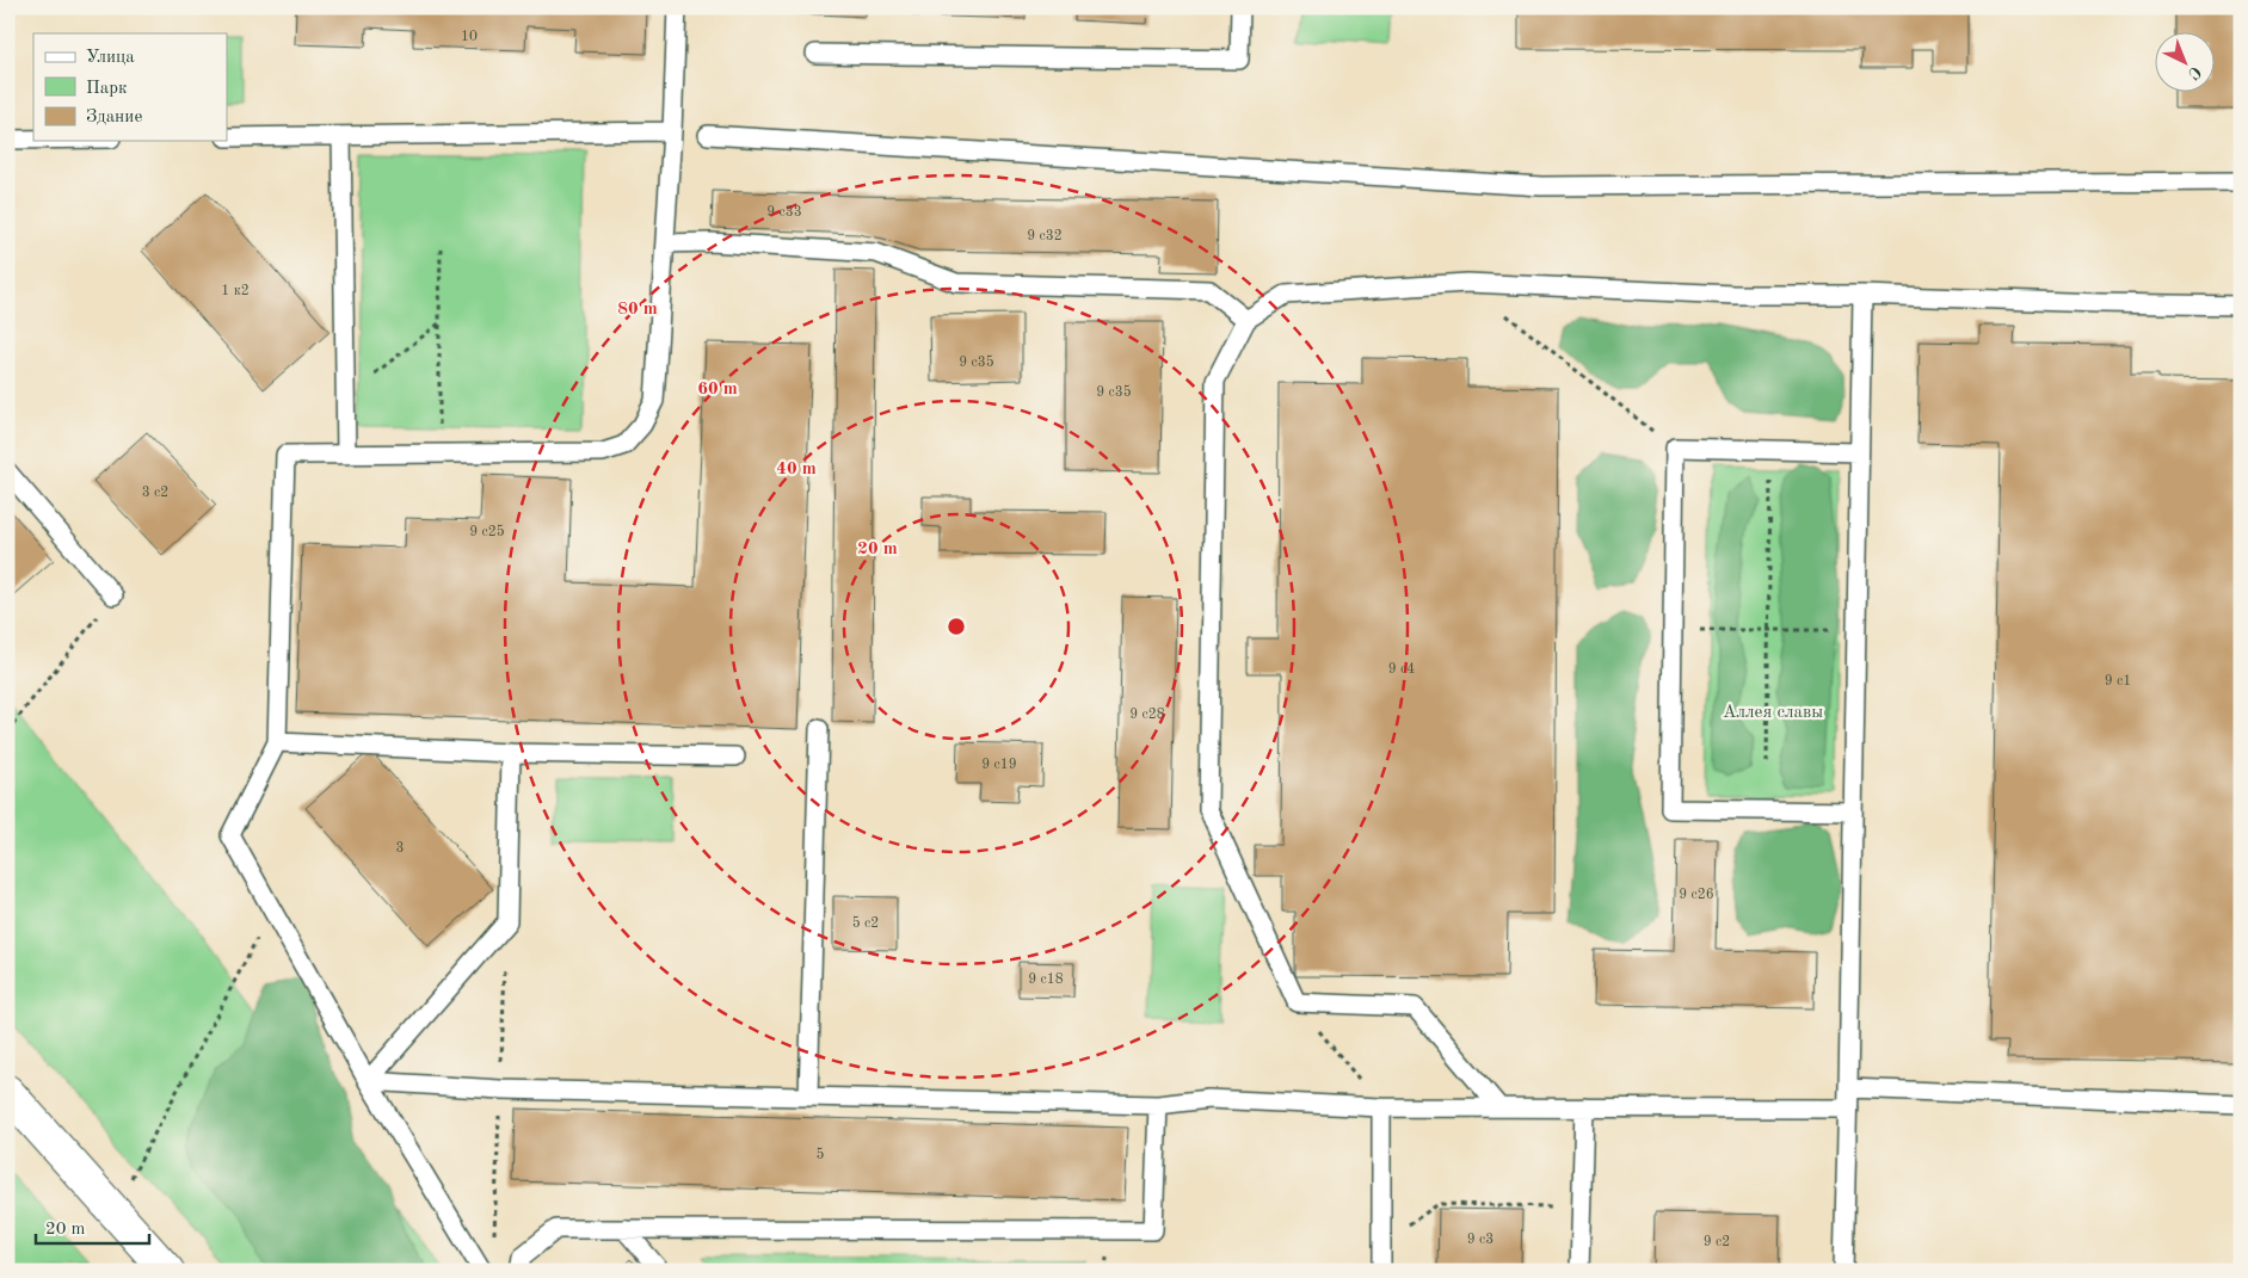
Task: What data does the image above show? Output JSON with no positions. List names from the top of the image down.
{
  "parks": ["Аллея славы"],
  "house_numbers": [
    "10",
    "9 с33",
    "9 с32",
    "1 к2",
    "9 с35",
    "9 с35",
    "3 с2",
    "9 с25",
    "9 с4",
    "9 с1",
    "9 с28",
    "9 с19",
    "3",
    "9 с26",
    "5 с2",
    "9 с18",
    "5",
    "9 с3",
    "9 с2"
  ],
  "legend": ["Улица", "Парк", "Здание"],
  "scale_bar": "20 m",
  "north": "bottom right",
  "rings": [
    "80 m",
    "60 m",
    "40 m",
    "20 m"
  ]
}
